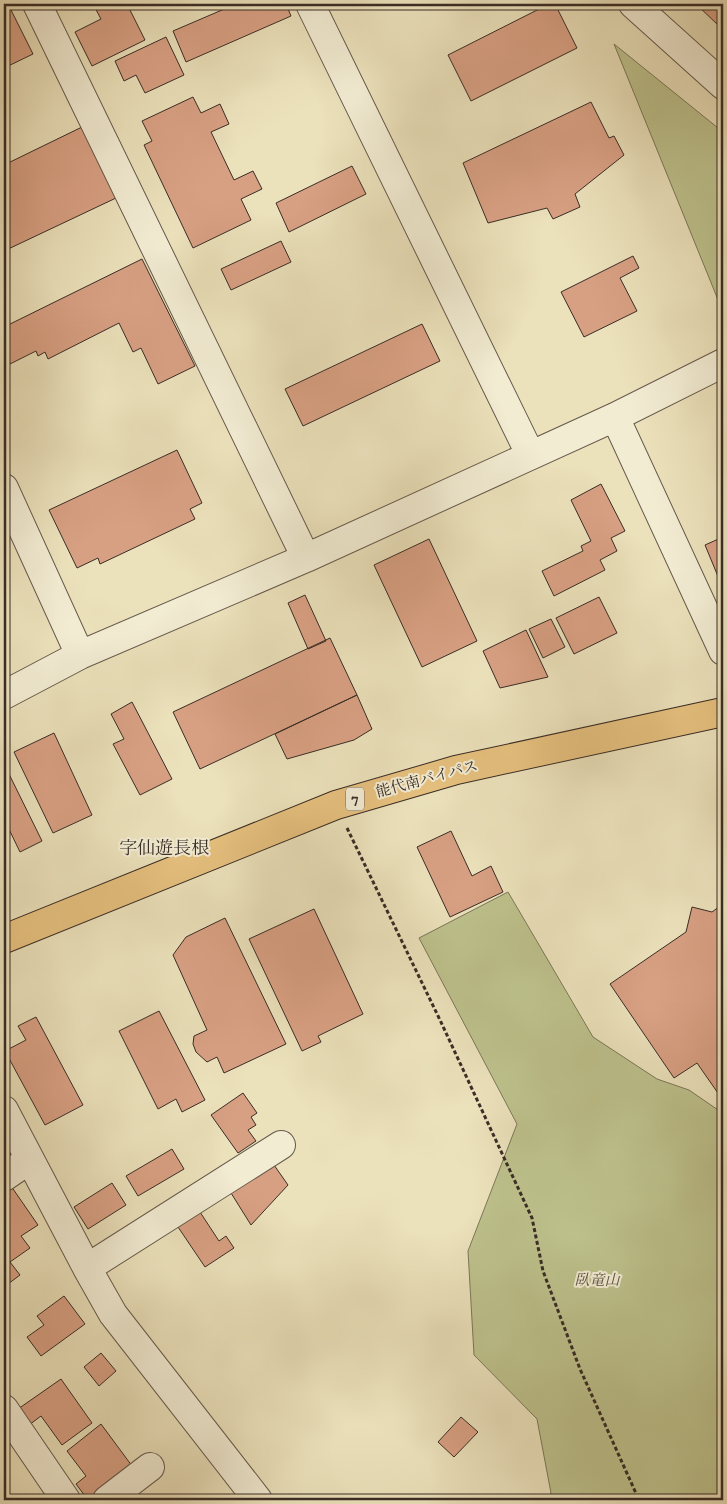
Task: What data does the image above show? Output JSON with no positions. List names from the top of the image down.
{
  "streets": {
    "highway": ["能代南バイパス", "7"]
  },
  "districts": ["字仙遊長根"],
  "parks": ["臥竜山"]
}
